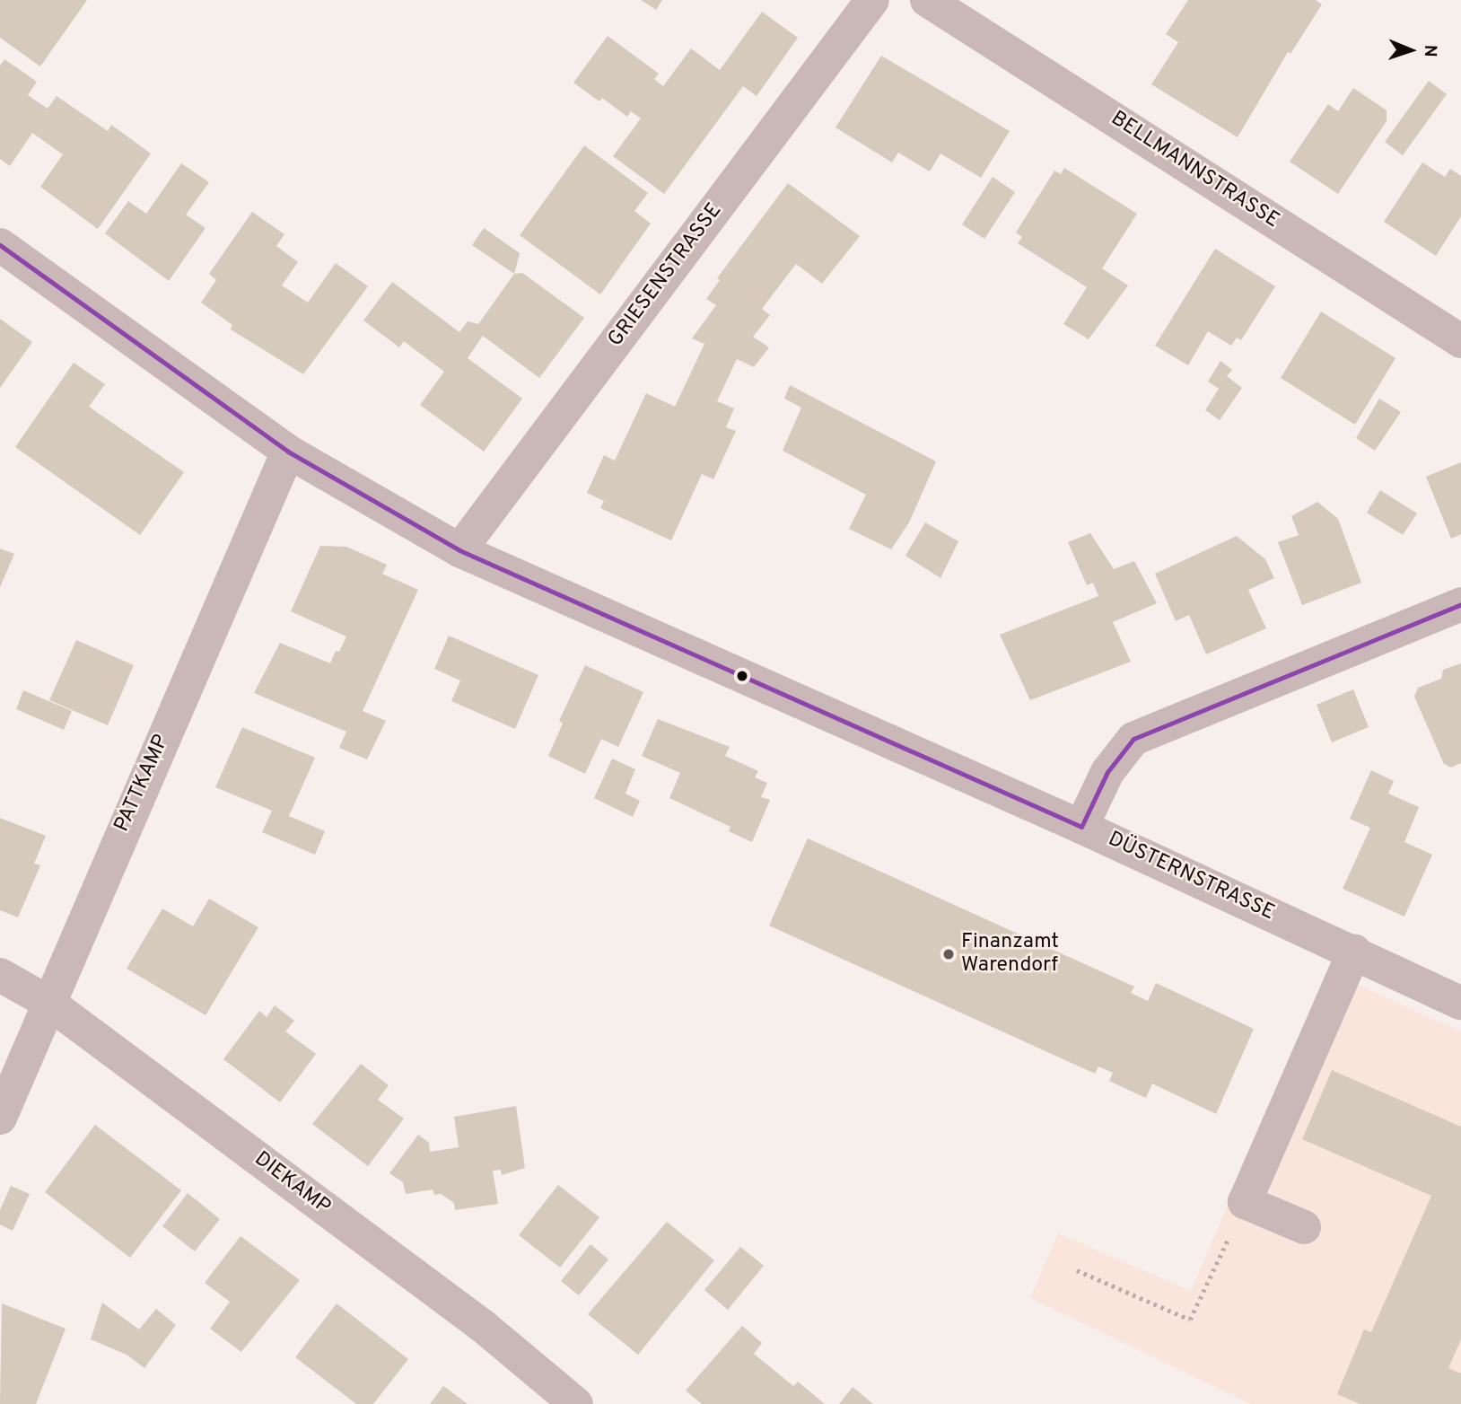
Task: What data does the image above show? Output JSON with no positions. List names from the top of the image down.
{
  "streets": {
    "street": [
      "BELLMANNSTRASSE",
      "GRIESENSTRASSE",
      "PATTKAMP",
      "DÜSTERNSTRASSE",
      "DIEKAMP"
    ]
  },
  "crossings": [
    ["GRIESENSTRASSE", "DÜSTERNSTRASSE"],
    ["PATTKAMP", "DÜSTERNSTRASSE"],
    ["PATTKAMP", "DIEKAMP"]
  ],
  "places": ["Finanzamt Warendorf"],
  "north": "right"
}
